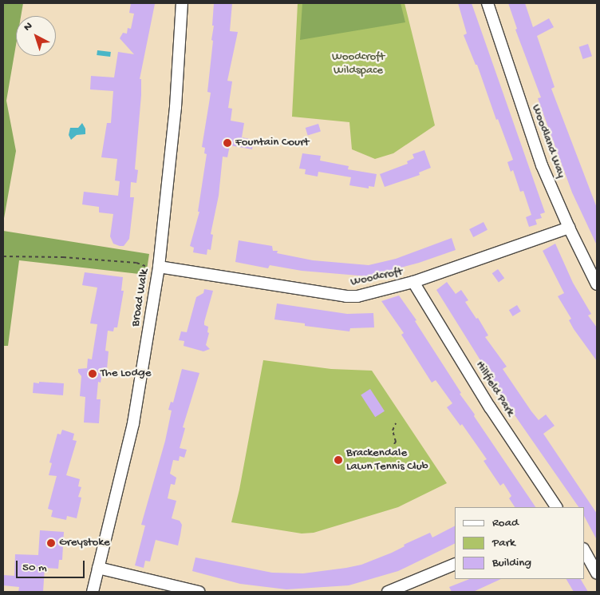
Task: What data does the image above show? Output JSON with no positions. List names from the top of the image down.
{
  "streets": {
    "street": [
      "Woodland Way",
      "Woodcroft",
      "Broad Walk",
      "Hillfield Park"
    ]
  },
  "crossings": [
    ["Woodland Way", "Woodcroft"],
    ["Woodcroft", "Broad Walk"],
    ["Woodcroft", "Hillfield Park"]
  ],
  "parks": ["Woodcroft Wildspace"],
  "places": [
    "Fountain Court",
    "The Lodge",
    "Brackendale Lawn Tennis Club",
    "Greystoke"
  ],
  "legend": ["Road", "Park", "Building"],
  "scale_bar": "50 m",
  "north": "top left"
}
